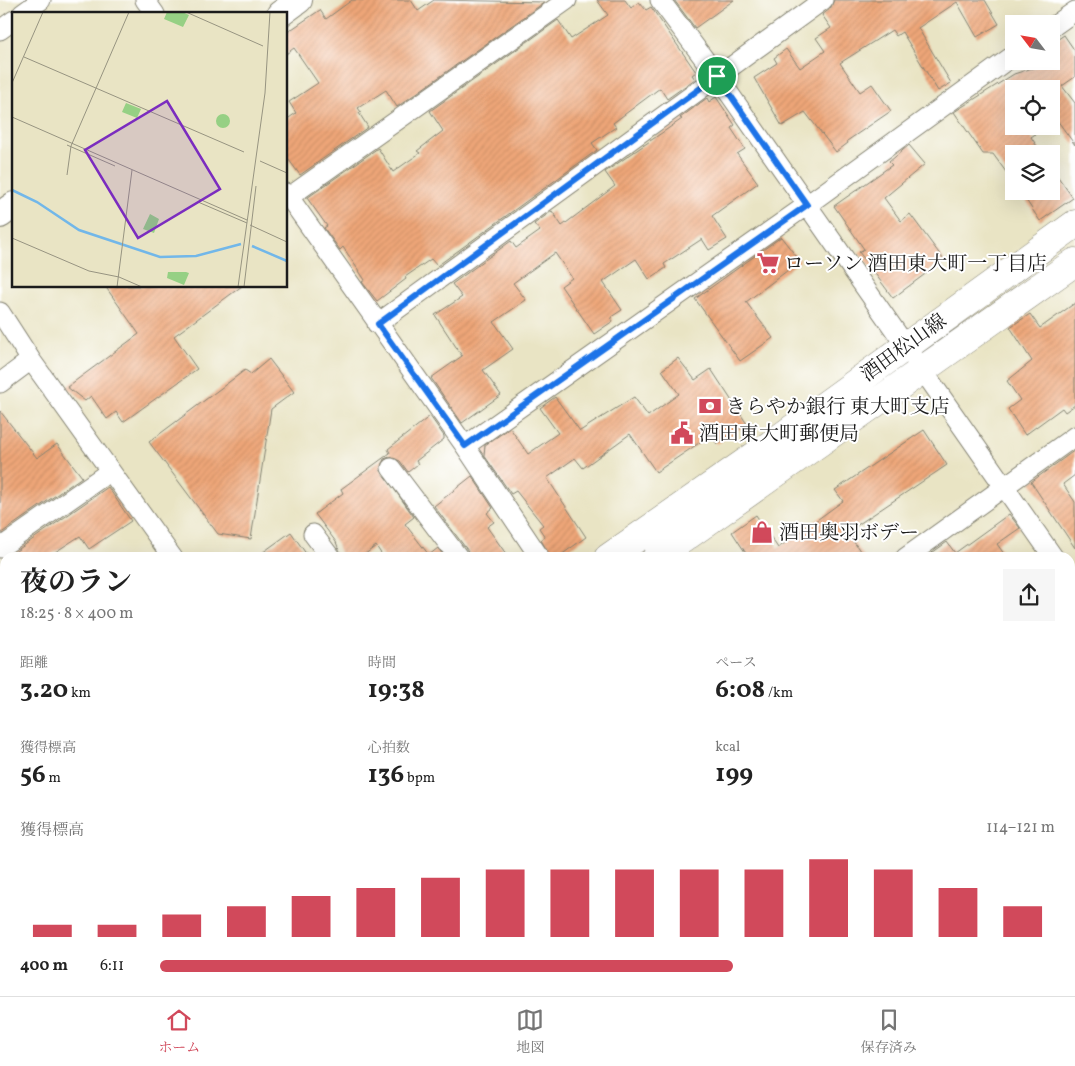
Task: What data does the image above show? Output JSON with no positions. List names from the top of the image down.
{
  "streets": {
    "main road": ["酒田松山線"]
  },
  "places": {
    "supermarket": ["ローソン 酒田東大町一丁目店"],
    "bank": ["きらやか銀行 東大町支店"],
    "public building": ["酒田東大町郵便局"],
    "shop": ["酒田奥羽ボデー"]
  },
  "north": "top left",
  "page": {
    "heading": ["夜のラン", "18:25 · 8 × 400 m"],
    "stats": [
      ["距離", "3.20 km"],
      ["時間", "19:38"],
      ["ペース", "6:08 /km"],
      ["獲得標高", "56 m"],
      ["心拍数", "136 bpm"],
      ["kcal", "199"]
    ],
    "chart": ["獲得標高", "114–121 m"],
    "list": [
      {
        "name": "400 m",
        "note": "6:11"
      }
    ],
    "tabs": ["ホーム", "地図", "保存済み"]
  }
}
